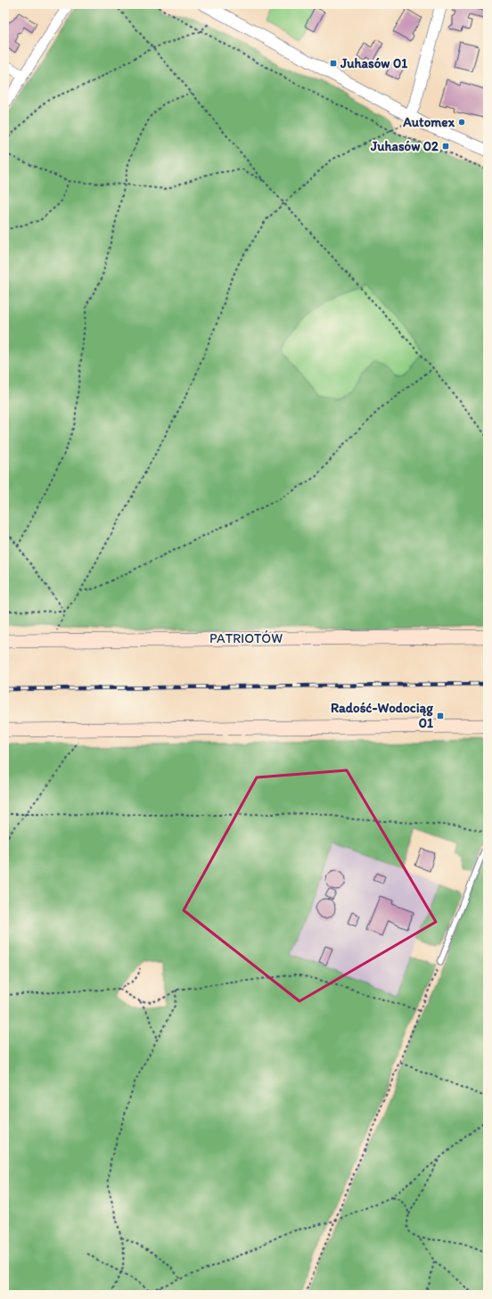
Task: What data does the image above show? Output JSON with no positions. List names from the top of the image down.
{
  "streets": {
    "main road": ["PATRIOTÓW"]
  },
  "places": {
    "transit": ["Juhasów 01", "Juhasów 02", "Radość-Wodociąg 01"],
    "other": ["Automex"]
  }
}
